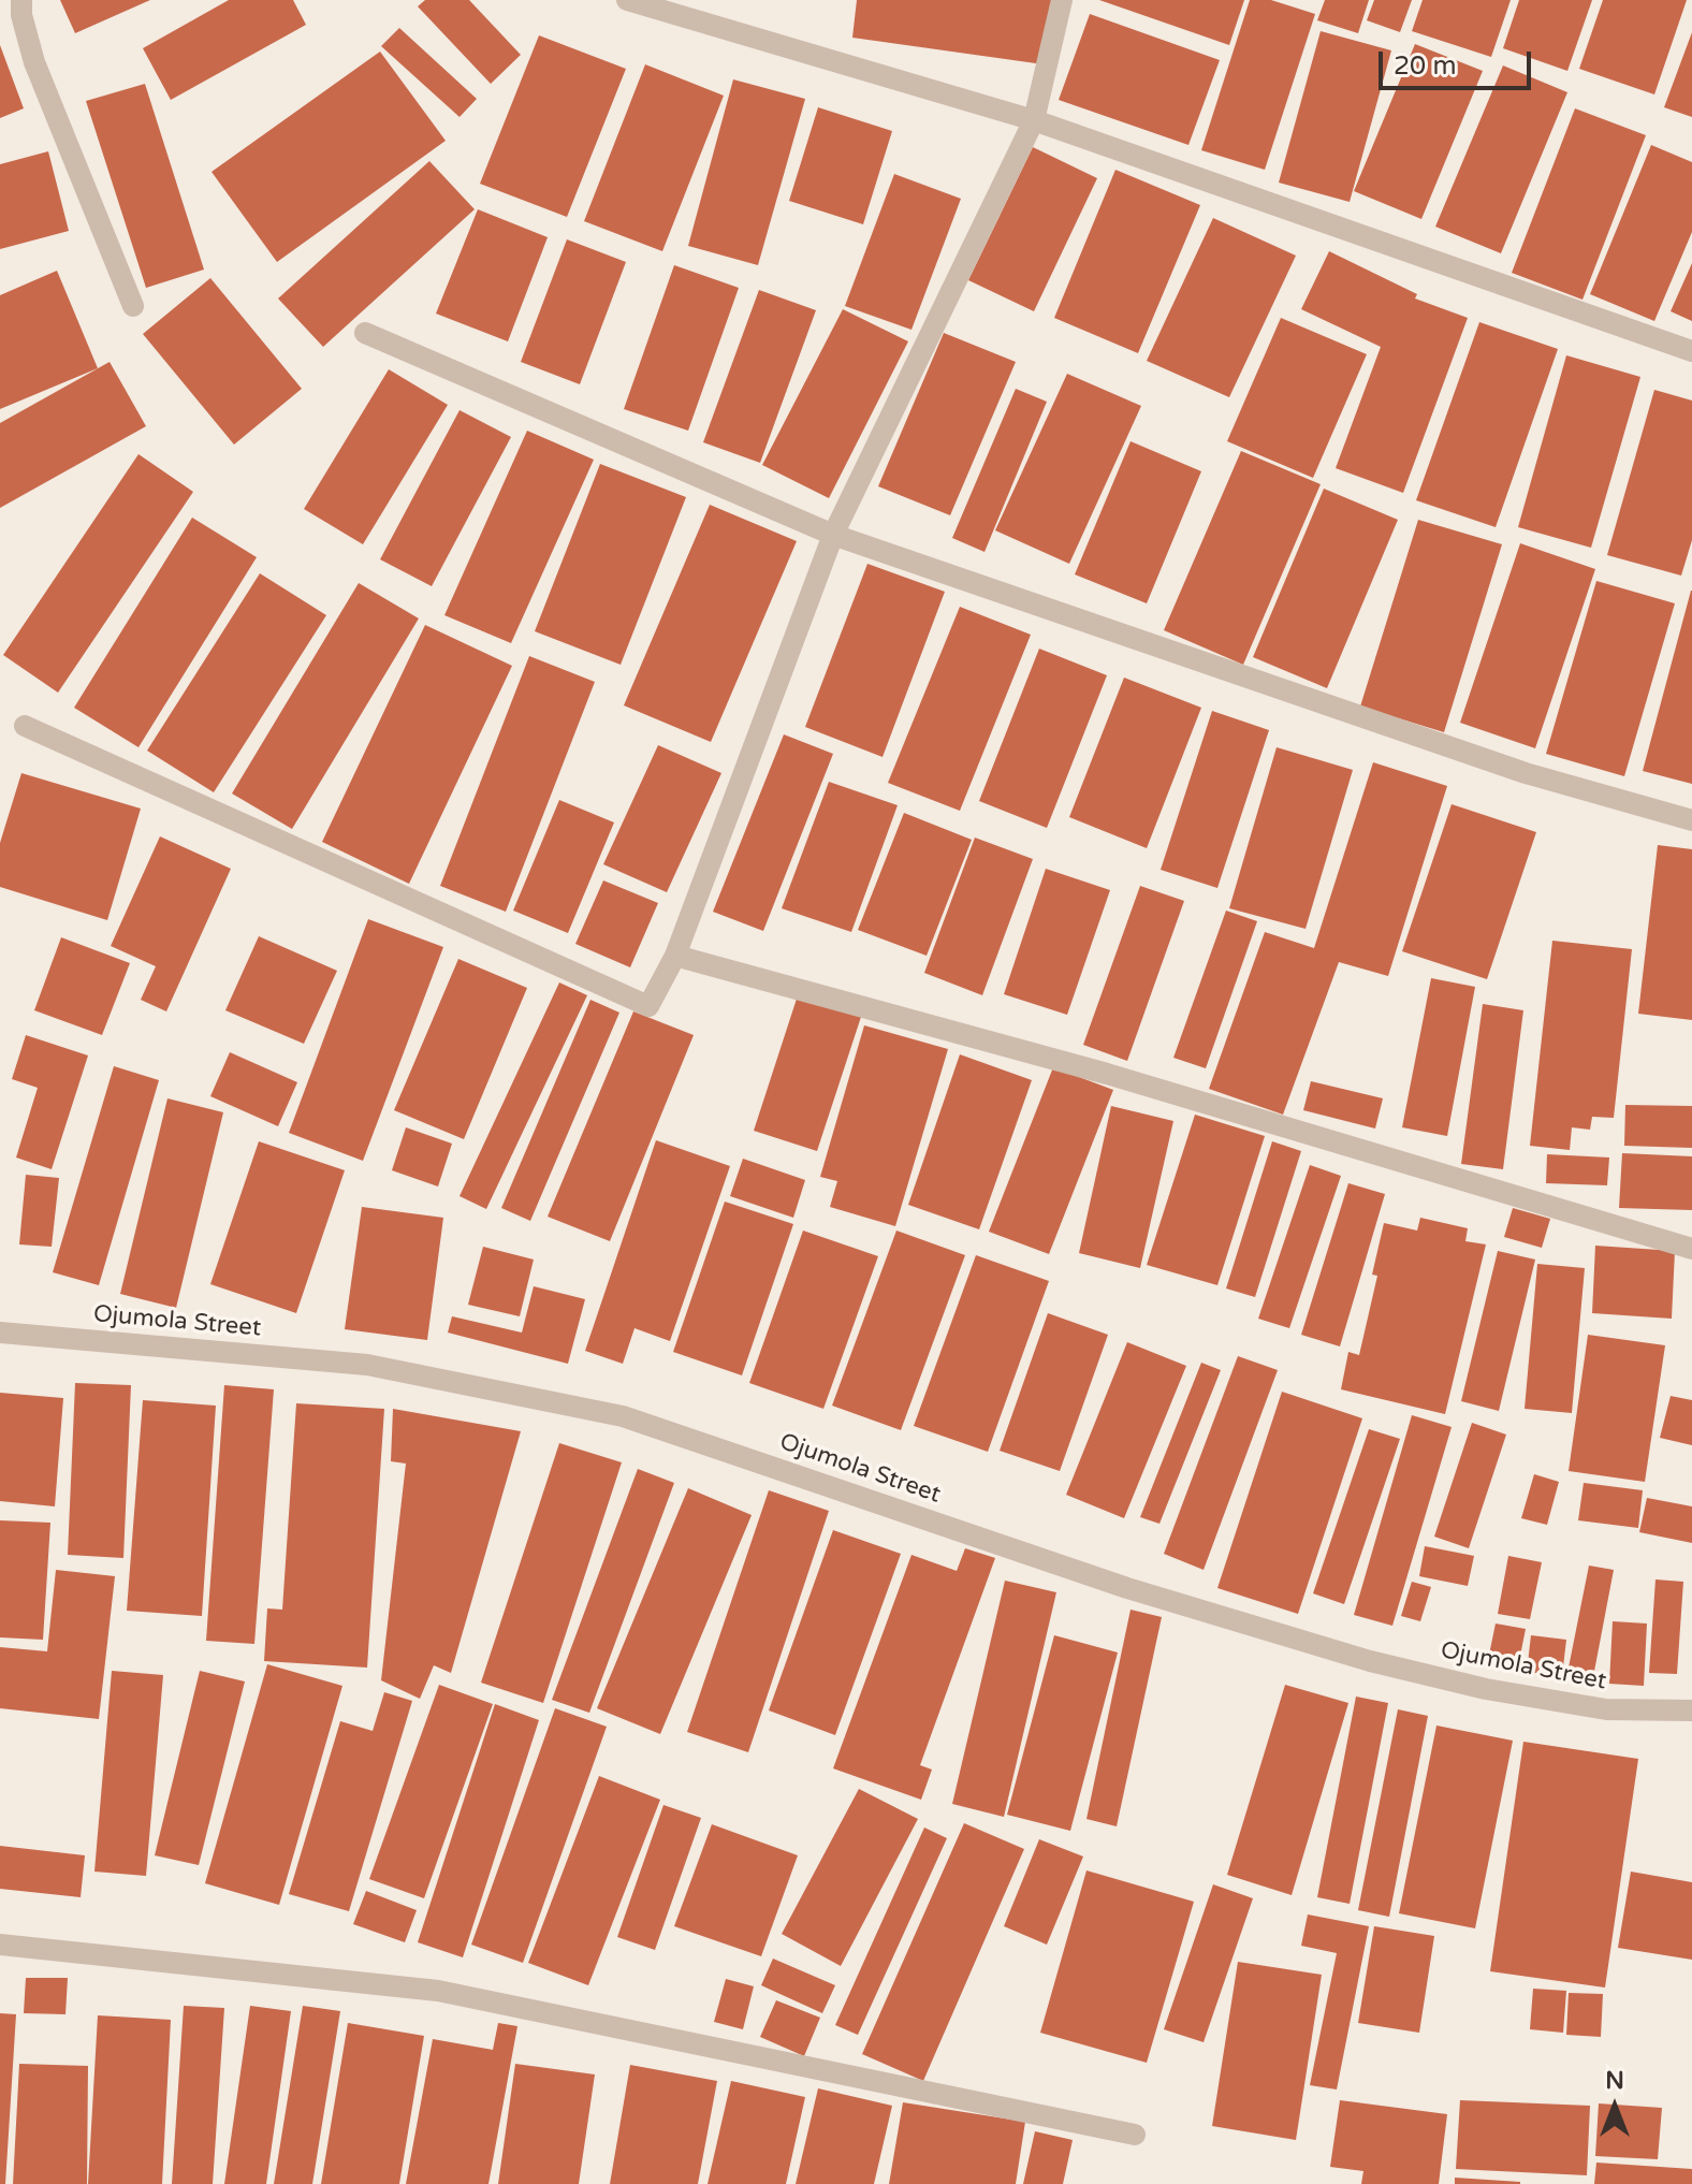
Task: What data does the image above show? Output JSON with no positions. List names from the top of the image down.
{
  "streets": {
    "street": ["Ojumola Street"]
  },
  "scale_bar": "20 m",
  "north": "top"
}
